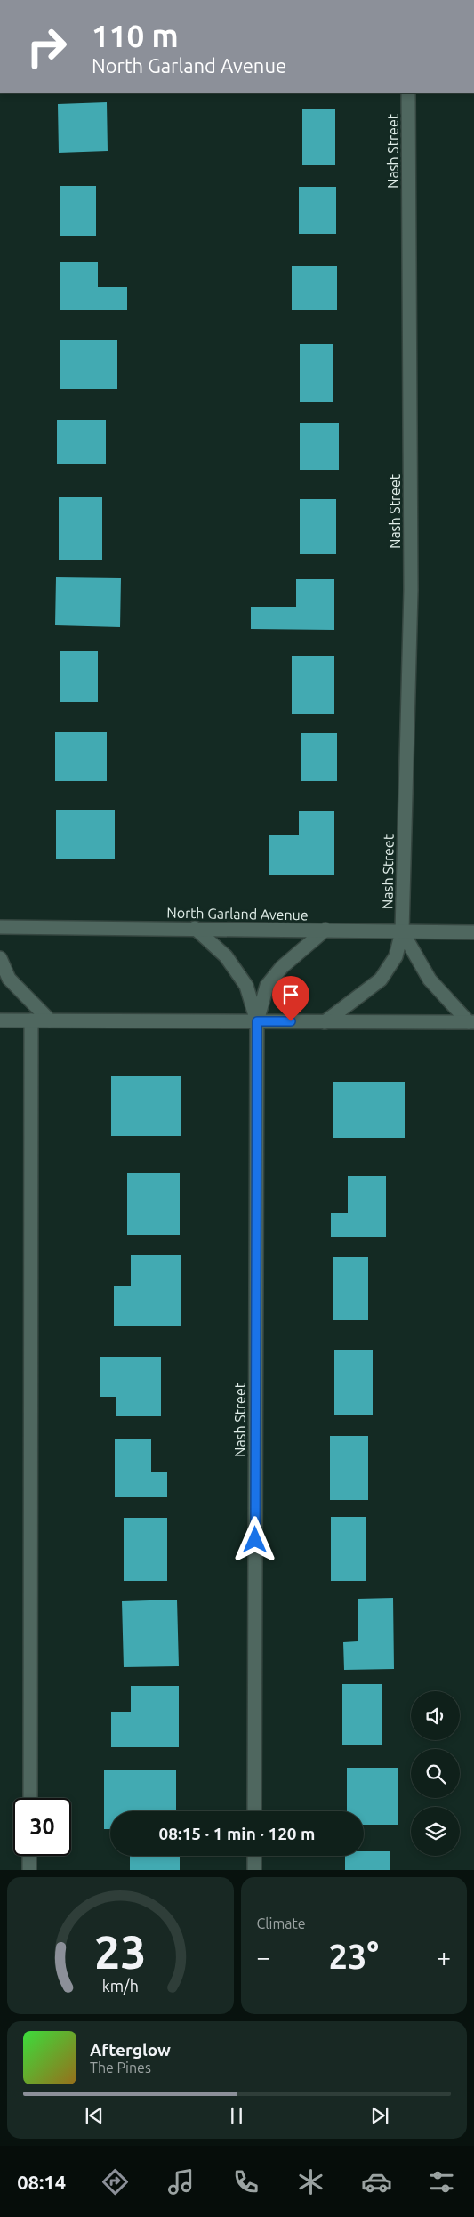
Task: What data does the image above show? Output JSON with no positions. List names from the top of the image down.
{
  "streets": {
    "street": ["Nash Street", "North Garland Avenue"]
  },
  "crossings": [
    ["Nash Street", "North Garland Avenue"]
  ],
  "page": {
    "turn": ["110 m", "North Garland Avenue"],
    "limit": "30",
    "trip": "08:15 · 1 min · 120 m",
    "tile": "Climate",
    "heat": ["−", "23°", "+"],
    "song": ["Afterglow", "The Pines"],
    "tabs": "08:14",
    "gauge": ["23", "km/h"]
  }
}
